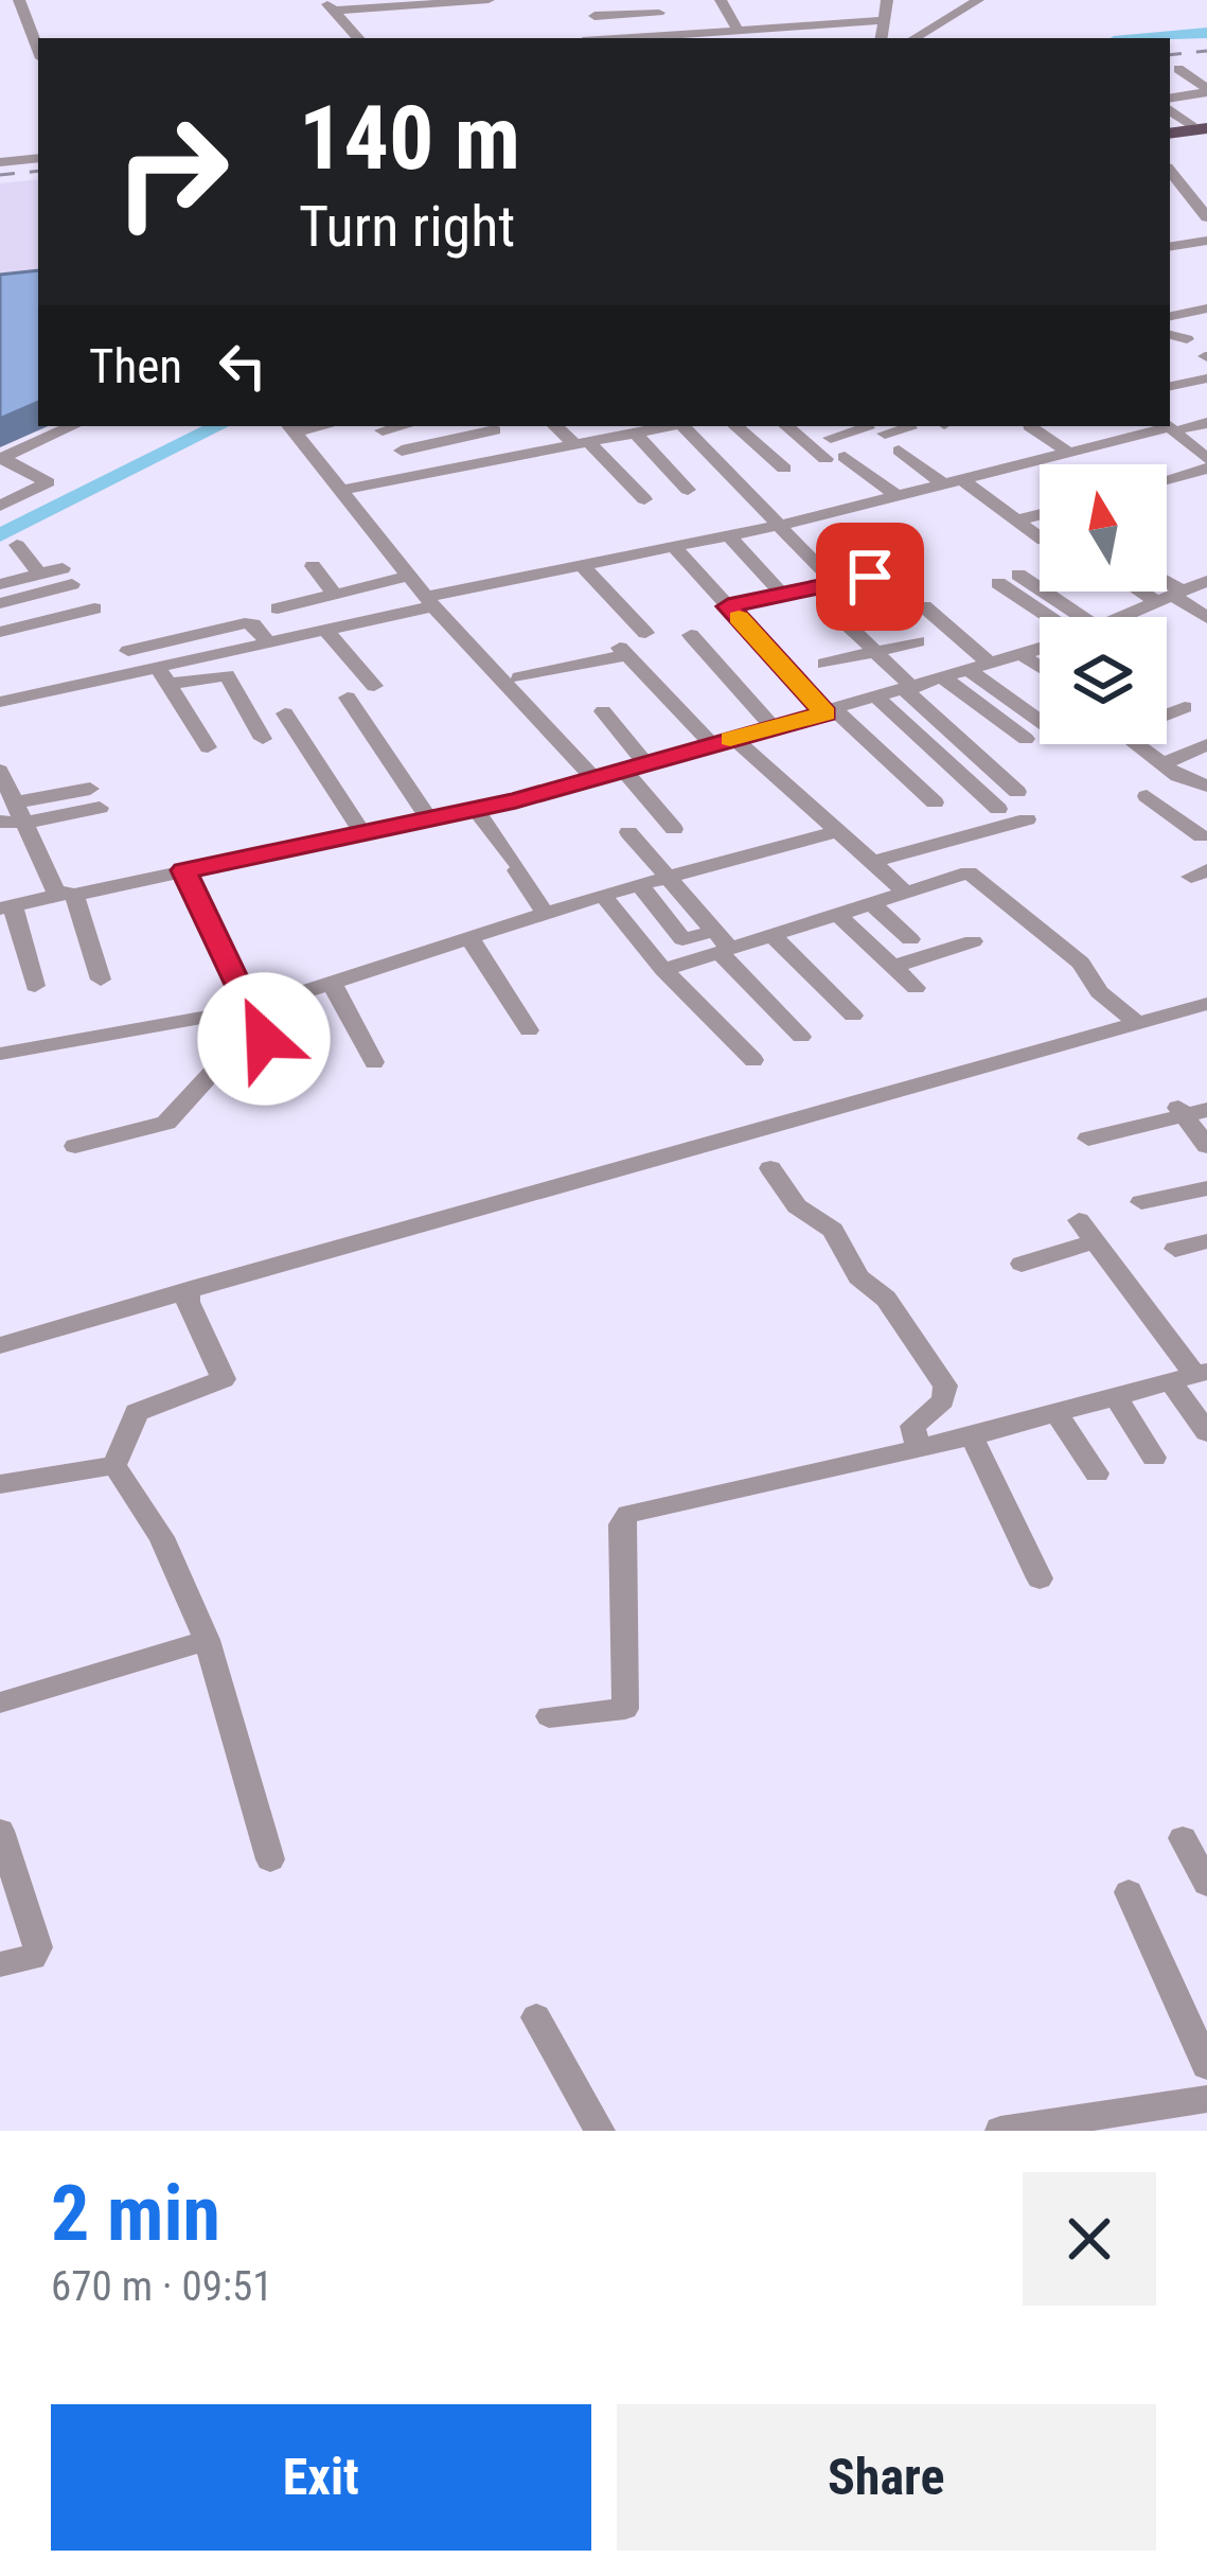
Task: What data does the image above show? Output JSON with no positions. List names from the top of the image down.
{
  "north": "top",
  "page": {
    "turn": ["140 m", "Turn right"],
    "then": "Then",
    "heading": ["2 min", "670 m · 09:51"],
    "buttons": ["Exit", "Share"]
  }
}
